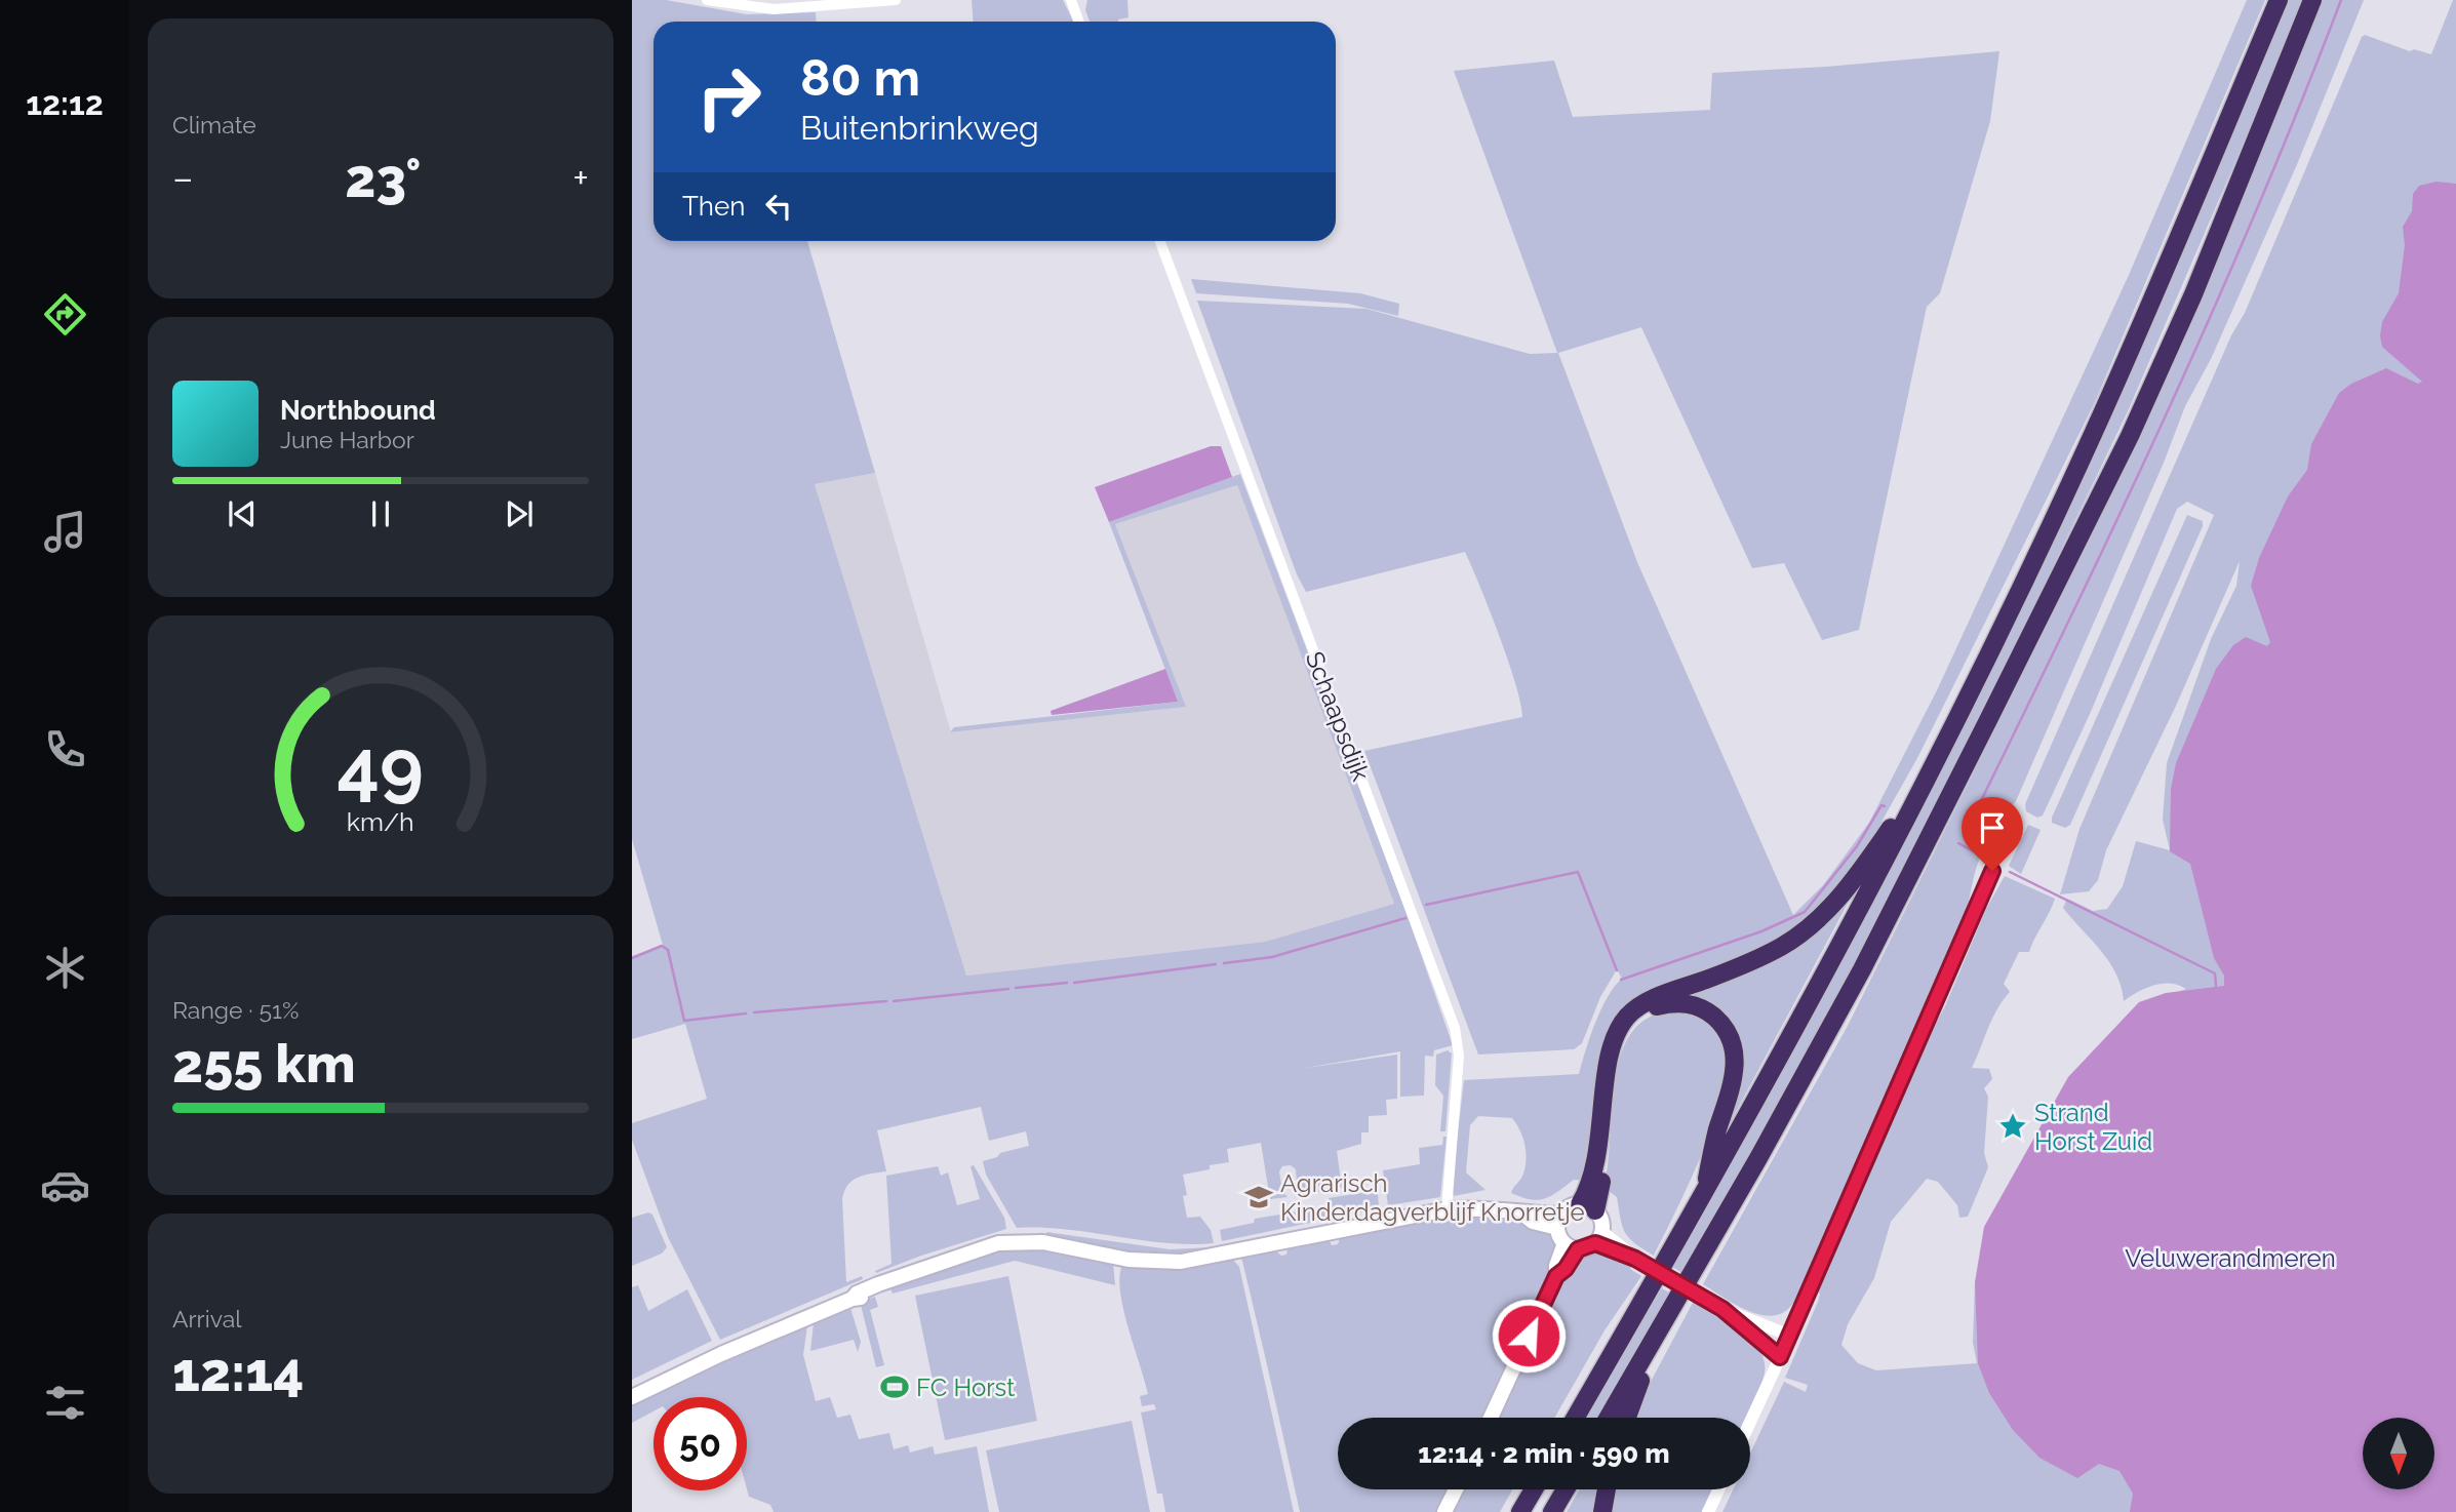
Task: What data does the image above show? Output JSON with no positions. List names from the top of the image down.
{
  "streets": {
    "street": ["Schaapsdijk"]
  },
  "parks": ["Veluwerandmeren"],
  "places": {
    "place": ["Strand Horst Zuid"],
    "school or university": ["Agrarisch Kinderdagverblijf Knorretje"],
    "sports": ["FC Horst"]
  },
  "north": "bottom",
  "page": {
    "tabs": "12:12",
    "tile": [
      "Climate",
      ["Range · 51%", "255 km"],
      ["Arrival", "12:14"]
    ],
    "turn": ["80 m", "Buitenbrinkweg"],
    "heat": ["−", "23°", "+"],
    "then": "Then",
    "song": ["Northbound", "June Harbor"],
    "limit": "50",
    "trip": "12:14 · 2 min · 590 m",
    "gauge": ["49", "km/h"]
  }
}
